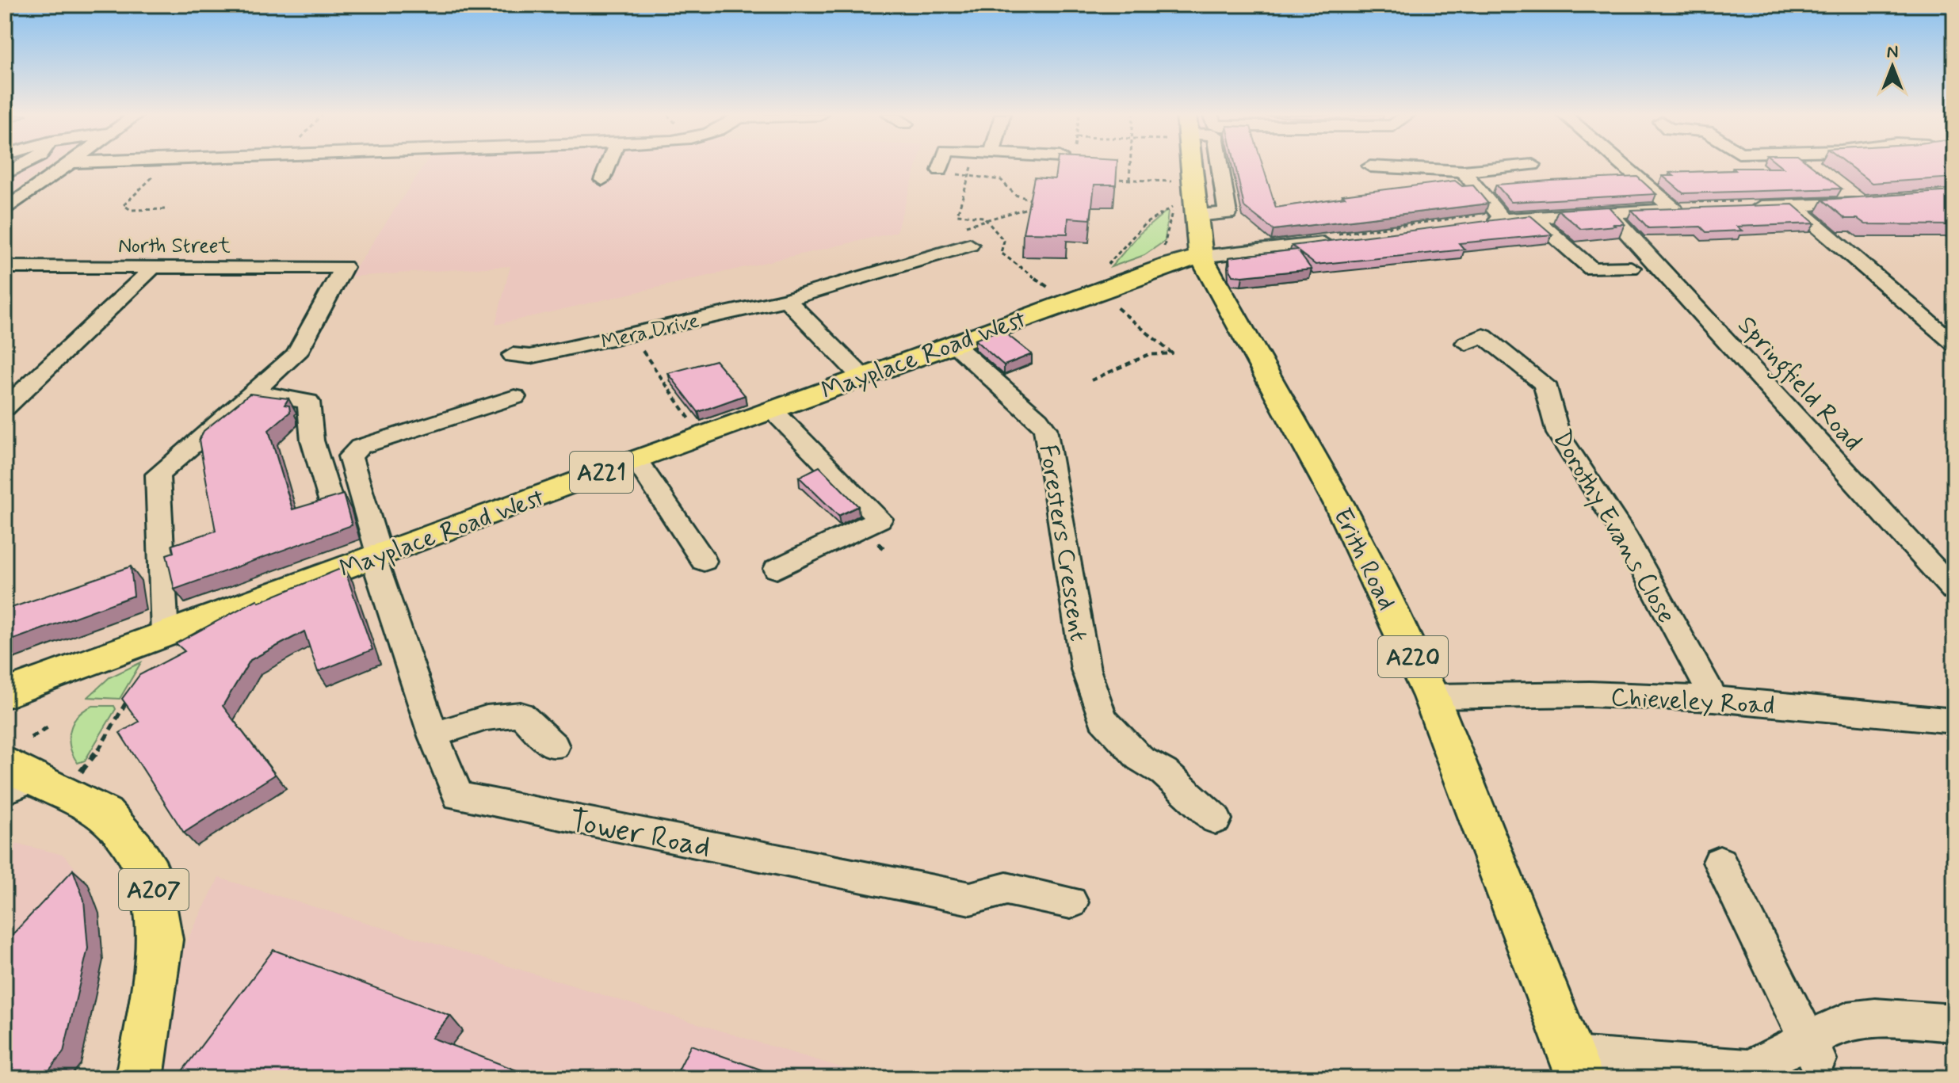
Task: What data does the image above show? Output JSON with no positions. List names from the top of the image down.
{
  "streets": {
    "main road": [
      "Mayplace Road West",
      "A221",
      "Erith Road",
      "A220",
      "A207"
    ],
    "street": [
      "North Street",
      "Mera Drive",
      "Springfield Road",
      "Dorothy Evans Close",
      "Foresters Crescent",
      "Chieveley Road",
      "Tower Road"
    ]
  },
  "crossings": [
    ["Mayplace Road West", "Foresters Crescent"],
    ["Mayplace Road West", "Erith Road"],
    ["Mayplace Road West", "Tower Road"],
    ["Dorothy Evans Close", "Chieveley Road"],
    ["Erith Road", "Chieveley Road"]
  ],
  "north": "top"
}
